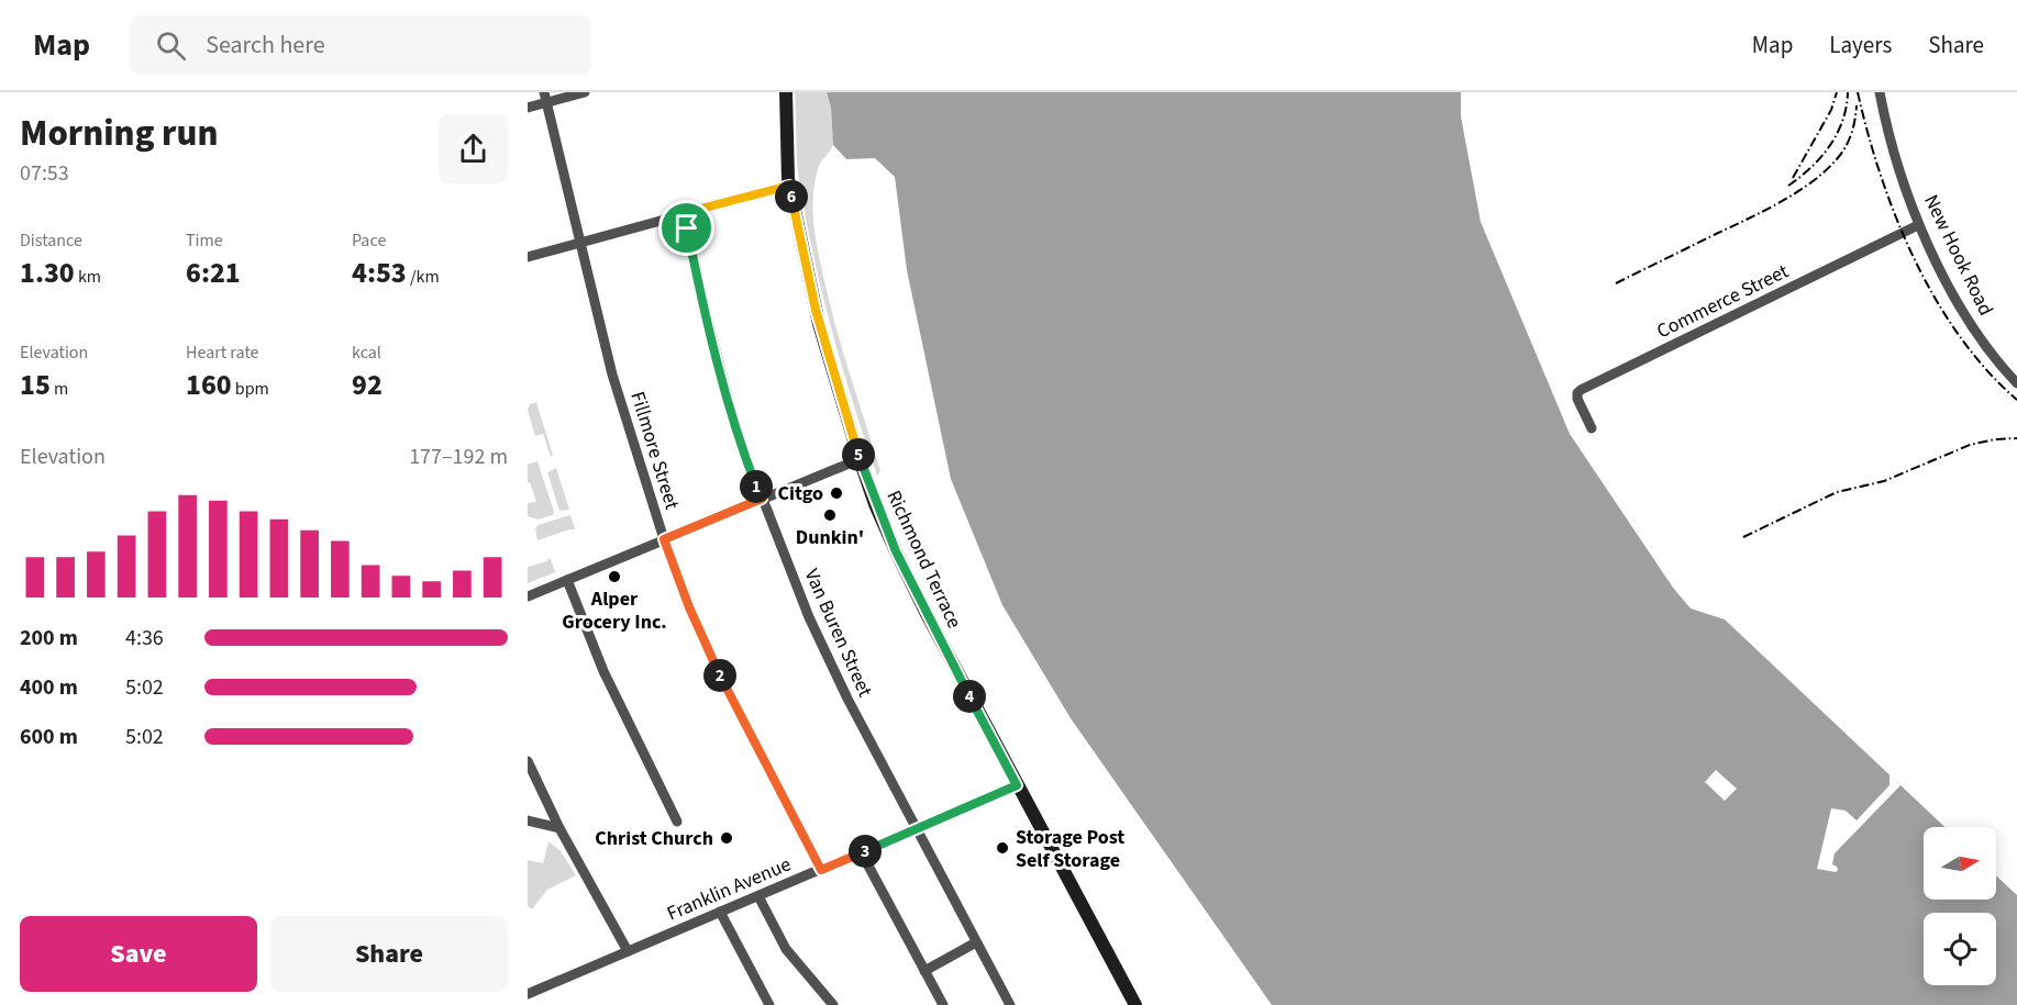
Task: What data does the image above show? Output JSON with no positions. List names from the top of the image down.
{
  "streets": {
    "main road": ["Richmond Terrace"],
    "street": [
      "New Hook Road",
      "Commerce Street",
      "Fillmore Street",
      "Van Buren Street",
      "Franklin Avenue"
    ]
  },
  "crossings": [
    ["New Hook Road", "Commerce Street"],
    ["Fillmore Street", "Franklin Avenue"],
    ["Richmond Terrace", "Franklin Avenue"],
    ["Van Buren Street", "Franklin Avenue"]
  ],
  "places": [
    "Citgo",
    "Dunkin'",
    "Alper Grocery Inc.",
    "Christ Church",
    "Storage Post Self Storage"
  ],
  "north": "right",
  "page": {
    "header": "Map",
    "search": "Search here",
    "nav": ["Map", "Layers", "Share"],
    "heading": ["Morning run", "07:53"],
    "pins": [
      "6",
      "5",
      "1",
      "2",
      "4",
      "3"
    ],
    "stats": [
      ["Distance", "1.30 km"],
      ["Time", "6:21"],
      ["Pace", "4:53 /km"],
      ["Elevation", "15 m"],
      ["Heart rate", "160 bpm"],
      ["kcal", "92"]
    ],
    "chart": ["Elevation", "177–192 m"],
    "list": [
      {
        "name": "200 m",
        "note": "4:36"
      },
      {
        "name": "400 m",
        "note": "5:02"
      },
      {
        "name": "600 m",
        "note": "5:02"
      }
    ],
    "buttons": ["Save", "Share"]
  }
}
